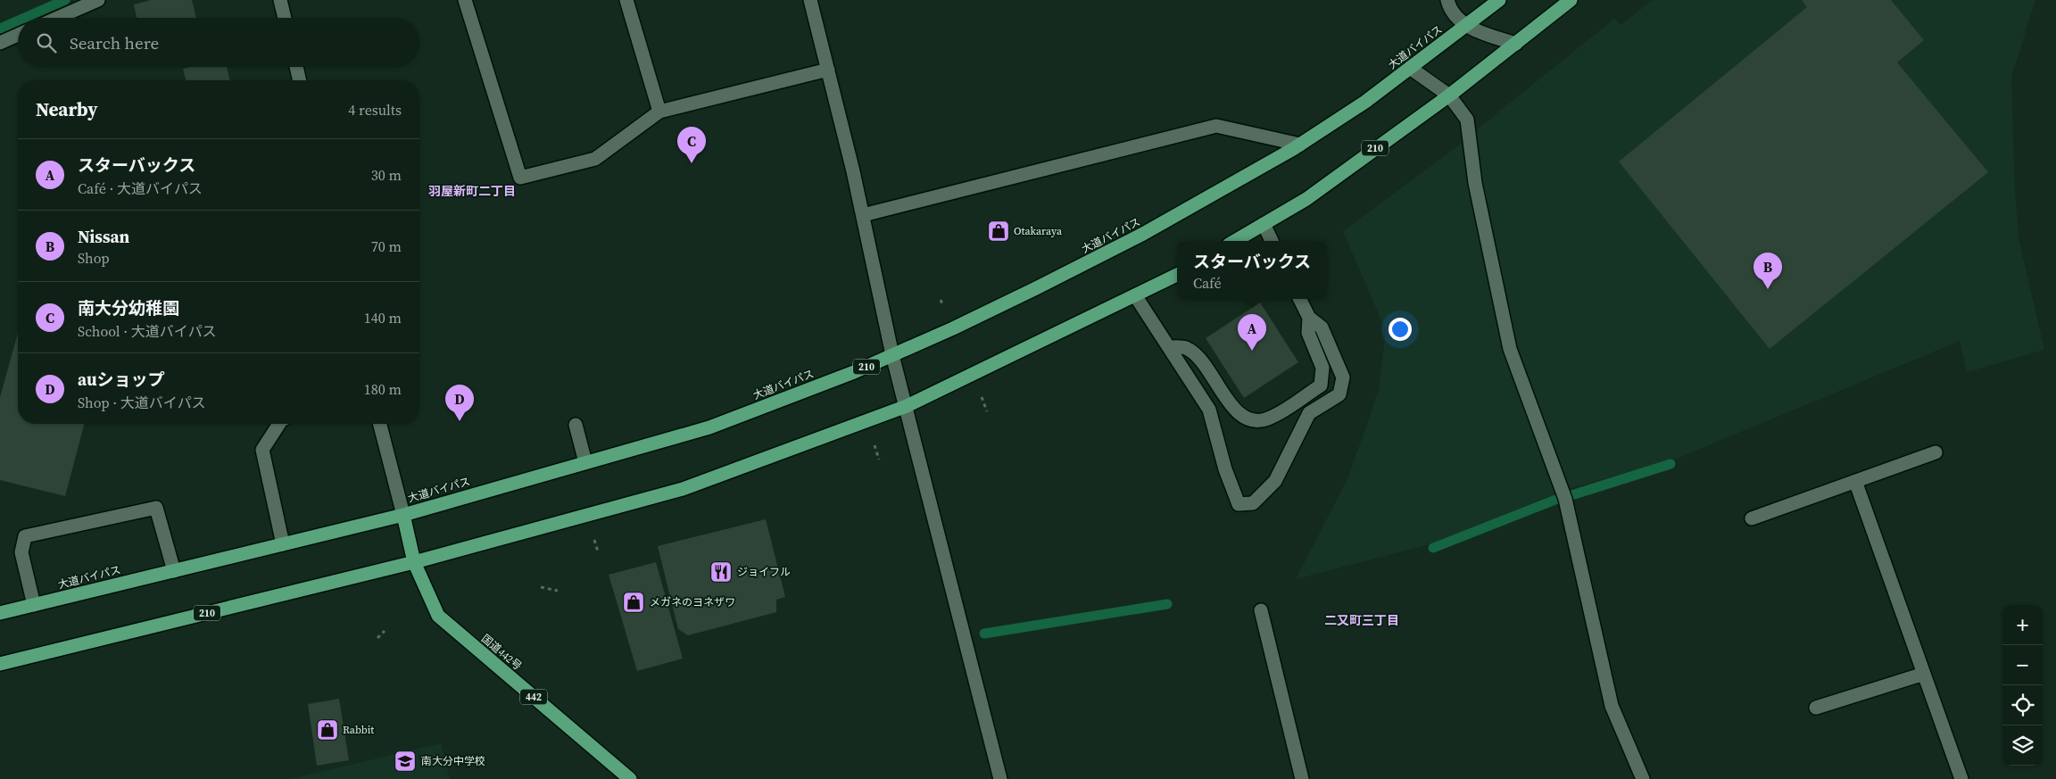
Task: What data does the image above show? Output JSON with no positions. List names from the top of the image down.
{
  "streets": {
    "highway": [
      "大道バイパス",
      "210",
      "国道442号",
      "442"
    ]
  },
  "crossings": [
    ["大道バイパス", "国道442号"],
    ["210", "国道442号"]
  ],
  "districts": ["羽屋新町二丁目", "二又町三丁目"],
  "places": {
    "shop": ["Otakaraya", "メガネのヨネザワ", "Rabbit"],
    "restaurant": ["ジョイフル"],
    "school or university": ["南大分中学校"]
  },
  "page": {
    "search": "Search here",
    "heading": ["Nearby", "4 results"],
    "pins": [
      "C",
      "B",
      "A",
      "D"
    ],
    "list": [
      {
        "mark": "A",
        "name": "スターバックス",
        "note": "Café · 大道バイパス",
        "value": "30 m"
      },
      {
        "mark": "B",
        "name": "Nissan",
        "note": "Shop",
        "value": "70 m"
      },
      {
        "mark": "C",
        "name": "南大分幼稚園",
        "note": "School · 大道バイパス",
        "value": "140 m"
      },
      {
        "mark": "D",
        "name": "auショップ",
        "note": "Shop · 大道バイパス",
        "value": "180 m"
      }
    ],
    "popup": ["スターバックス", "Café"],
    "map_buttons": ["+", "−"]
  }
}
